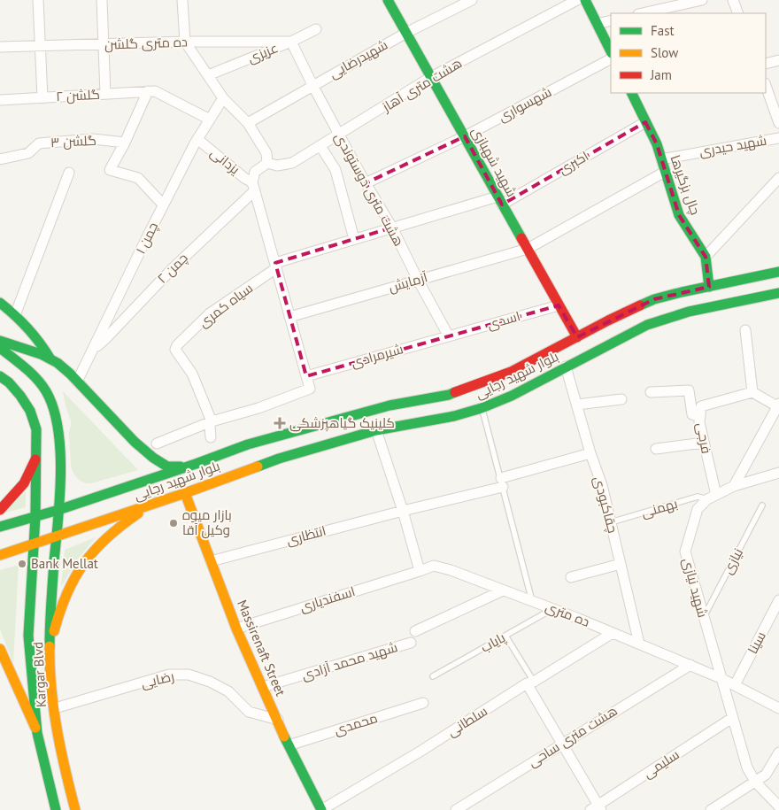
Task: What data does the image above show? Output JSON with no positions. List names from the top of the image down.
{
  "streets": {
    "main road": [
      "شهید شهبازی",
      "چال بزگیرها",
      "بلوار شهید رجایی",
      "Massirenaft Street",
      "Kargar Blvd"
    ],
    "street": [
      "ده متری گلشن",
      "عزیزی",
      "شهیدرضایی",
      "هشت متری آهاز",
      "گلشن ۲",
      "شهسواری",
      "گلشن ۳",
      "شهید حیدری",
      "یزدانی",
      "اکبری",
      "هشت متری دوستوندی",
      "چمن ۱",
      "چمن ۲",
      "آزمایش",
      "سیاه کمری",
      "اسدی",
      "شیرمرادی",
      "فرجی",
      "چقاکبودی",
      "انتظاری",
      "شهید نیازی",
      "اسفندیاری",
      "ده متری",
      "سینا",
      "شهید محمد آزادی",
      "رضایی",
      "سلطانی",
      "محمدی",
      "هشت متری ساحی",
      "سلیمی"
    ],
    "lane": ["بهمنی", "نیازی", "پایاب"]
  },
  "crossings": [
    ["ده متری گلشن", "عزیزی"],
    ["ده متری گلشن", "هشت متری دوستوندی"],
    ["عزیزی", "هشت متری دوستوندی"],
    ["شهیدرضایی", "شهید شهبازی"],
    ["شهیدرضایی", "هشت متری دوستوندی"],
    ["هشت متری آهاز", "شهید شهبازی"],
    ["هشت متری آهاز", "هشت متری دوستوندی"],
    ["هشت متری آهاز", "چمن ۲"],
    ["شهسواری", "شهید شهبازی"],
    ["شهسواری", "هشت متری دوستوندی"],
    ["شهید حیدری", "چال بزگیرها"],
    ["یزدانی", "چمن ۱"],
    ["یزدانی", "چمن ۲"],
    ["شهید شهبازی", "اکبری"],
    ["شهید شهبازی", "آزمایش"],
    ["شهید شهبازی", "اسدی"],
    ["شهید شهبازی", "بلوار شهید رجایی"],
    ["اکبری", "چال بزگیرها"],
    ["اکبری", "هشت متری دوستوندی"],
    ["اکبری", "سیاه کمری"],
    ["چال بزگیرها", "بلوار شهید رجایی"],
    ["هشت متری دوستوندی", "آزمایش"],
    ["هشت متری دوستوندی", "سیاه کمری"],
    ["هشت متری دوستوندی", "اسدی"],
    ["هشت متری دوستوندی", "شیرمرادی"],
    ["چمن ۱", "چمن ۲"],
    ["اسدی", "شیرمرادی"],
    ["بلوار شهید رجایی", "چقاکبودی"],
    ["بلوار شهید رجایی", "Massirenaft Street"],
    ["بلوار شهید رجایی", "Kargar Blvd"],
    ["فرجی", "بهمنی"],
    ["فرجی", "شهید نیازی"],
    ["چقاکبودی", "بهمنی"],
    ["چقاکبودی", "انتظاری"],
    ["چقاکبودی", "ده متری"],
    ["بهمنی", "شهید نیازی"],
    ["انتظاری", "Massirenaft Street"],
    ["نیازی", "شهید نیازی"],
    ["شهید نیازی", "ده متری"],
    ["شهید نیازی", "سلیمی"],
    ["اسفندیاری", "ده متری"],
    ["اسفندیاری", "Massirenaft Street"],
    ["ده متری", "پایاب"],
    ["ده متری", "سینا"],
    ["ده متری", "سلطانی"],
    ["ده متری", "هشت متری ساحی"],
    ["Massirenaft Street", "شهید محمد آزادی"],
    ["Massirenaft Street", "رضایی"],
    ["Massirenaft Street", "سلطانی"],
    ["Massirenaft Street", "محمدی"],
    ["Kargar Blvd", "رضایی"]
  ],
  "places": {
    "health": ["کلینیک گیاهپزشکی"],
    "other": ["بازار میوه وکیل آقا", "Bank Mellat"]
  },
  "legend": ["Fast", "Slow", "Jam"]
}
